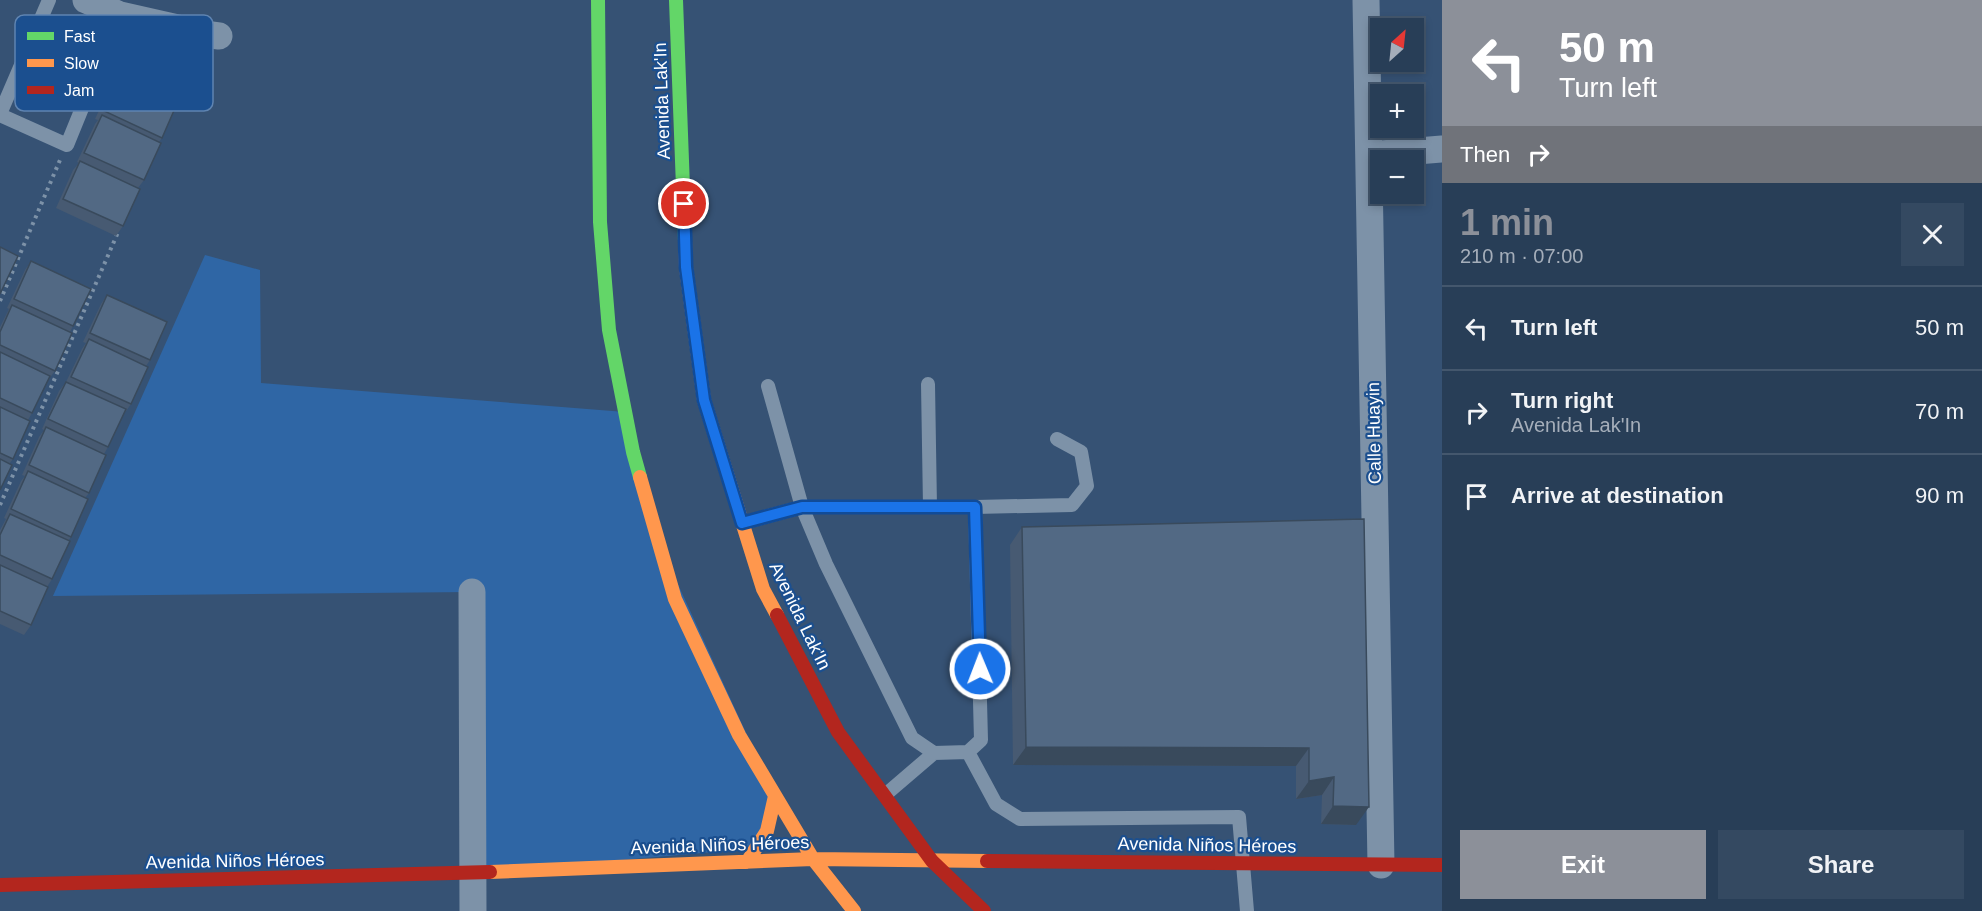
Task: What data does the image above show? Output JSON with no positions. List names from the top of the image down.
{
  "streets": {
    "main road": ["Avenida Lak'In", "Avenida Niños Héroes"],
    "street": ["Calle Huayin"]
  },
  "crossings": [
    ["Avenida Lak'In", "Avenida Niños Héroes"],
    ["Calle Huayin", "Avenida Niños Héroes"]
  ],
  "legend": ["Fast", "Slow", "Jam"],
  "north": "top right",
  "page": {
    "turn": ["50 m", "Turn left"],
    "map_buttons": ["+", "−"],
    "then": "Then",
    "heading": ["1 min", "210 m · 07:00"],
    "list": [
      {
        "name": "Turn left",
        "value": "50 m"
      },
      {
        "name": "Turn right",
        "note": "Avenida Lak'In",
        "value": "70 m"
      },
      {
        "name": "Arrive at destination",
        "value": "90 m"
      }
    ],
    "buttons": ["Exit", "Share"]
  }
}
